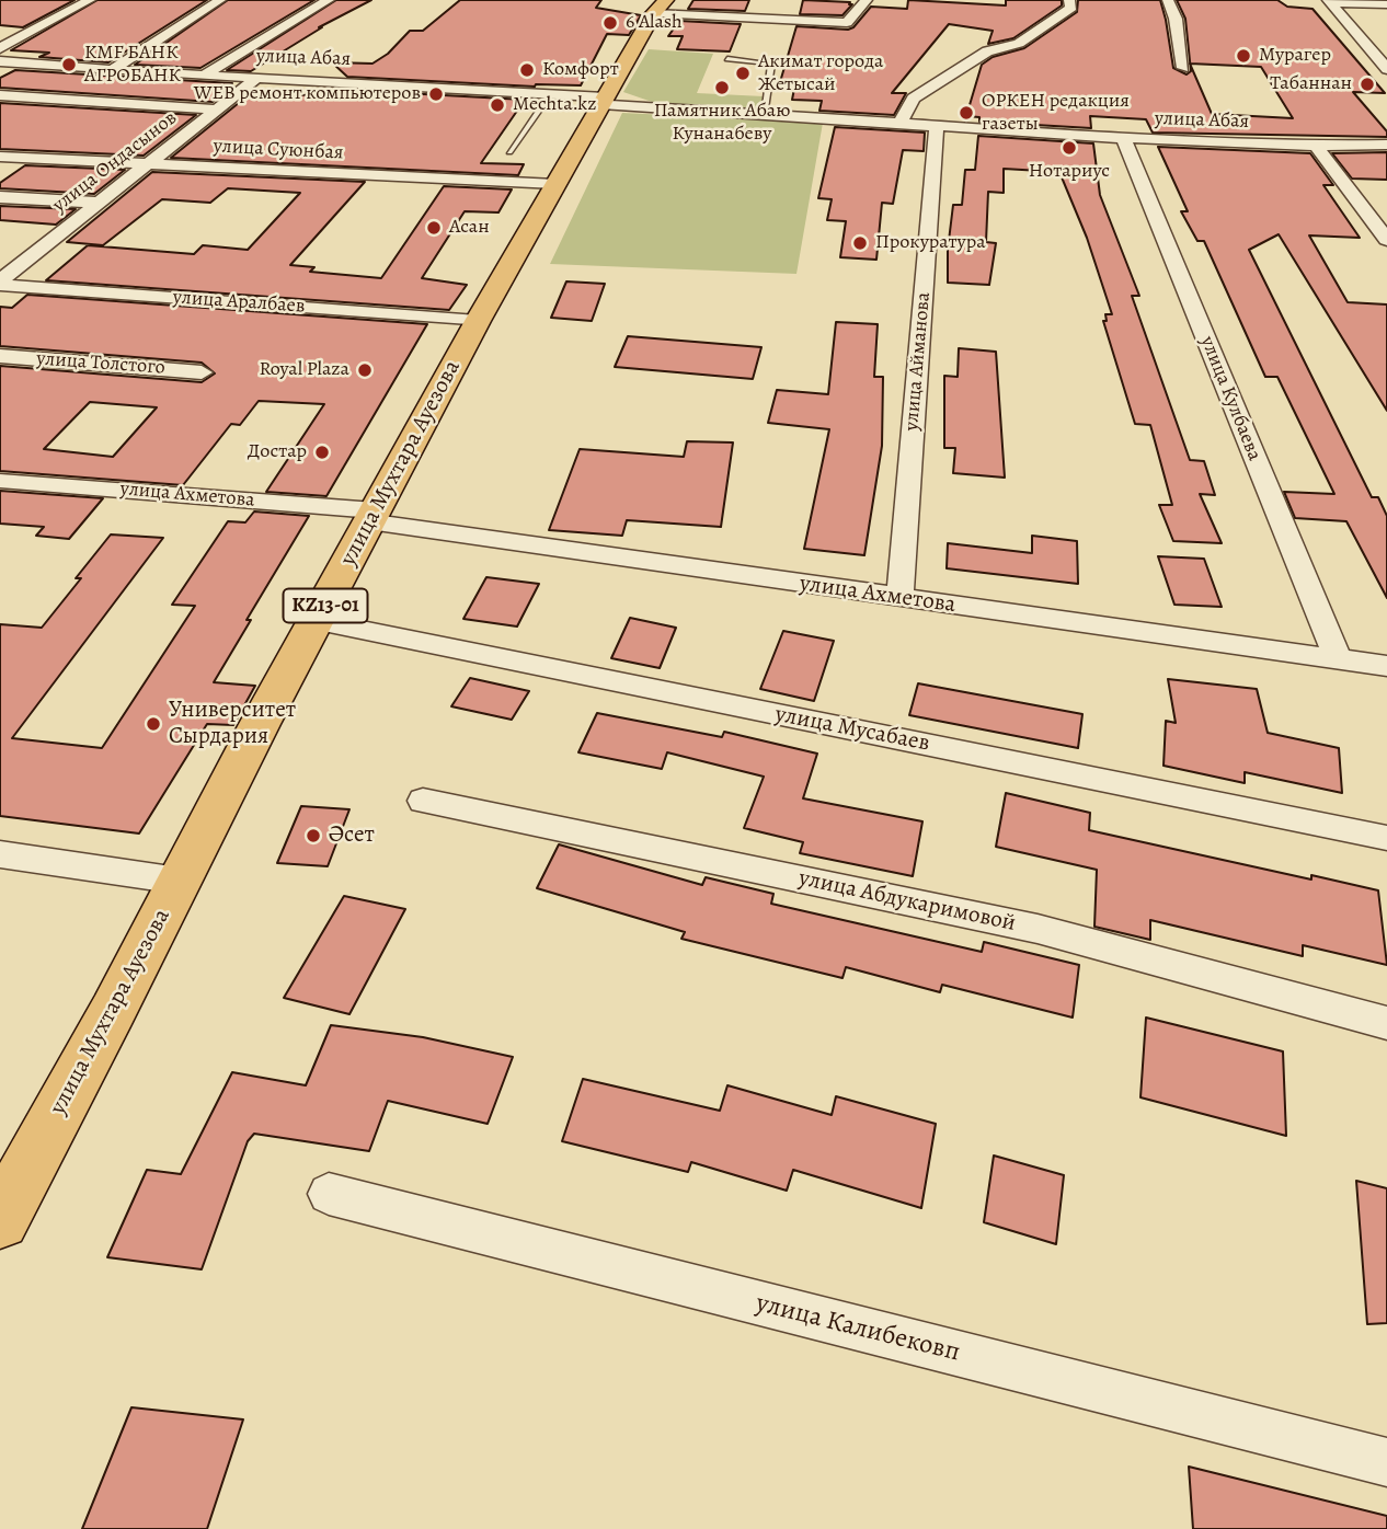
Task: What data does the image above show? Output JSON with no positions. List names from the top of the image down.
{
  "streets": {
    "main road": ["улица Мухтара Ауезова", "KZ13-01"],
    "street": [
      "улица Абая",
      "улица Суюнбая",
      "улица Ондасынов",
      "улица Аралбаев",
      "улица Айманова",
      "улица Толстого",
      "улица Кулбаева",
      "улица Ахметова",
      "улица Мусабаев",
      "улица Абдукаримовой",
      "улица Калибековп"
    ]
  },
  "crossings": [
    ["улица Абая", "улица Ондасынов"],
    ["улица Абая", "улица Айманова"],
    ["улица Абая", "улица Кулбаева"],
    ["улица Абая", "улица Мухтара Ауезова"],
    ["улица Суюнбая", "улица Ондасынов"],
    ["улица Суюнбая", "улица Мухтара Ауезова"],
    ["улица Ондасынов", "улица Аралбаев"],
    ["улица Аралбаев", "улица Мухтара Ауезова"],
    ["улица Айманова", "улица Ахметова"],
    ["улица Кулбаева", "улица Ахметова"],
    ["улица Мухтара Ауезова", "улица Ахметова"],
    ["улица Мухтара Ауезова", "улица Мусабаев"]
  ],
  "places": [
    "6 Alash",
    "Мурагер",
    "KMF БАНК АГРОБАНК",
    "Комфорт",
    "Акимат города Жетысай",
    "Табаннан",
    "Памятник Абаю Кунанабеву",
    "WEB ремонт компьютеров",
    "Mechta.kz",
    "ОРКЕН редакция газеты",
    "Нотариус",
    "Асан",
    "Прокуратура",
    "Royal Plaza",
    "Достар",
    "Университет Сырдария",
    "Әсет"
  ]
}
